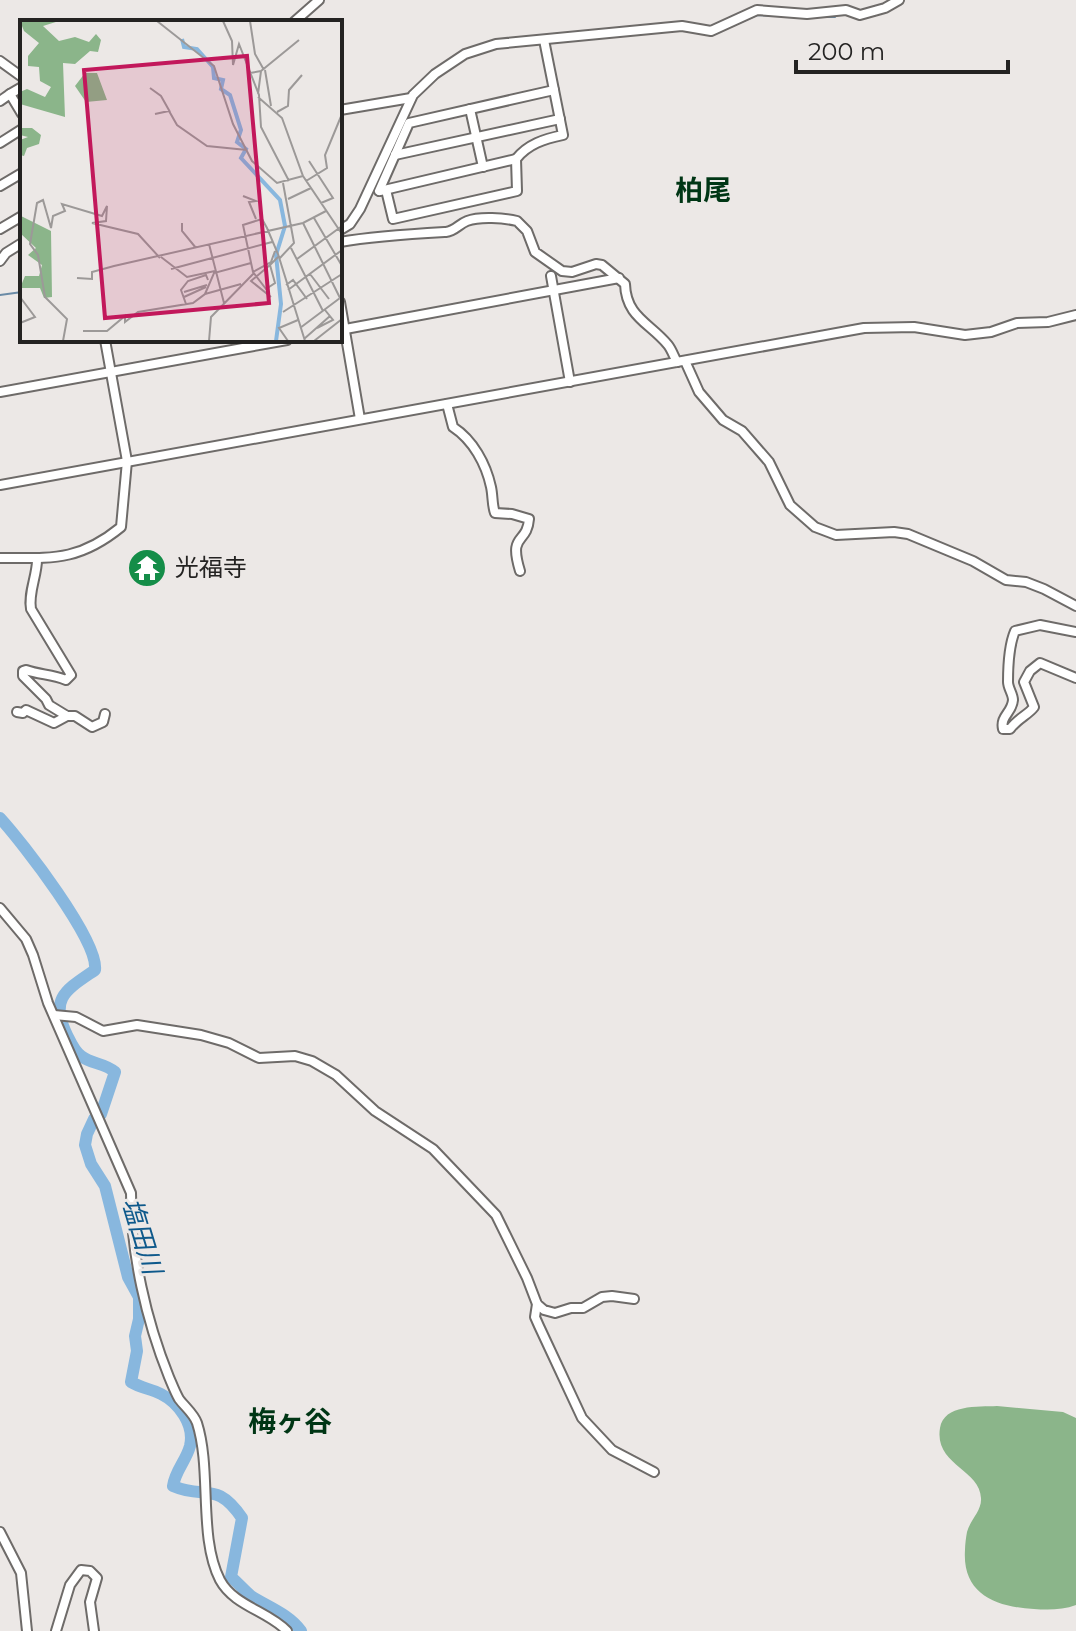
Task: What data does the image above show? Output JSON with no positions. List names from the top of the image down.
{
  "districts": ["柏尾", "梅ヶ谷"],
  "water": ["塩田川"],
  "places": {
    "temple": ["光福寺"]
  },
  "scale_bar": "200 m"
}
